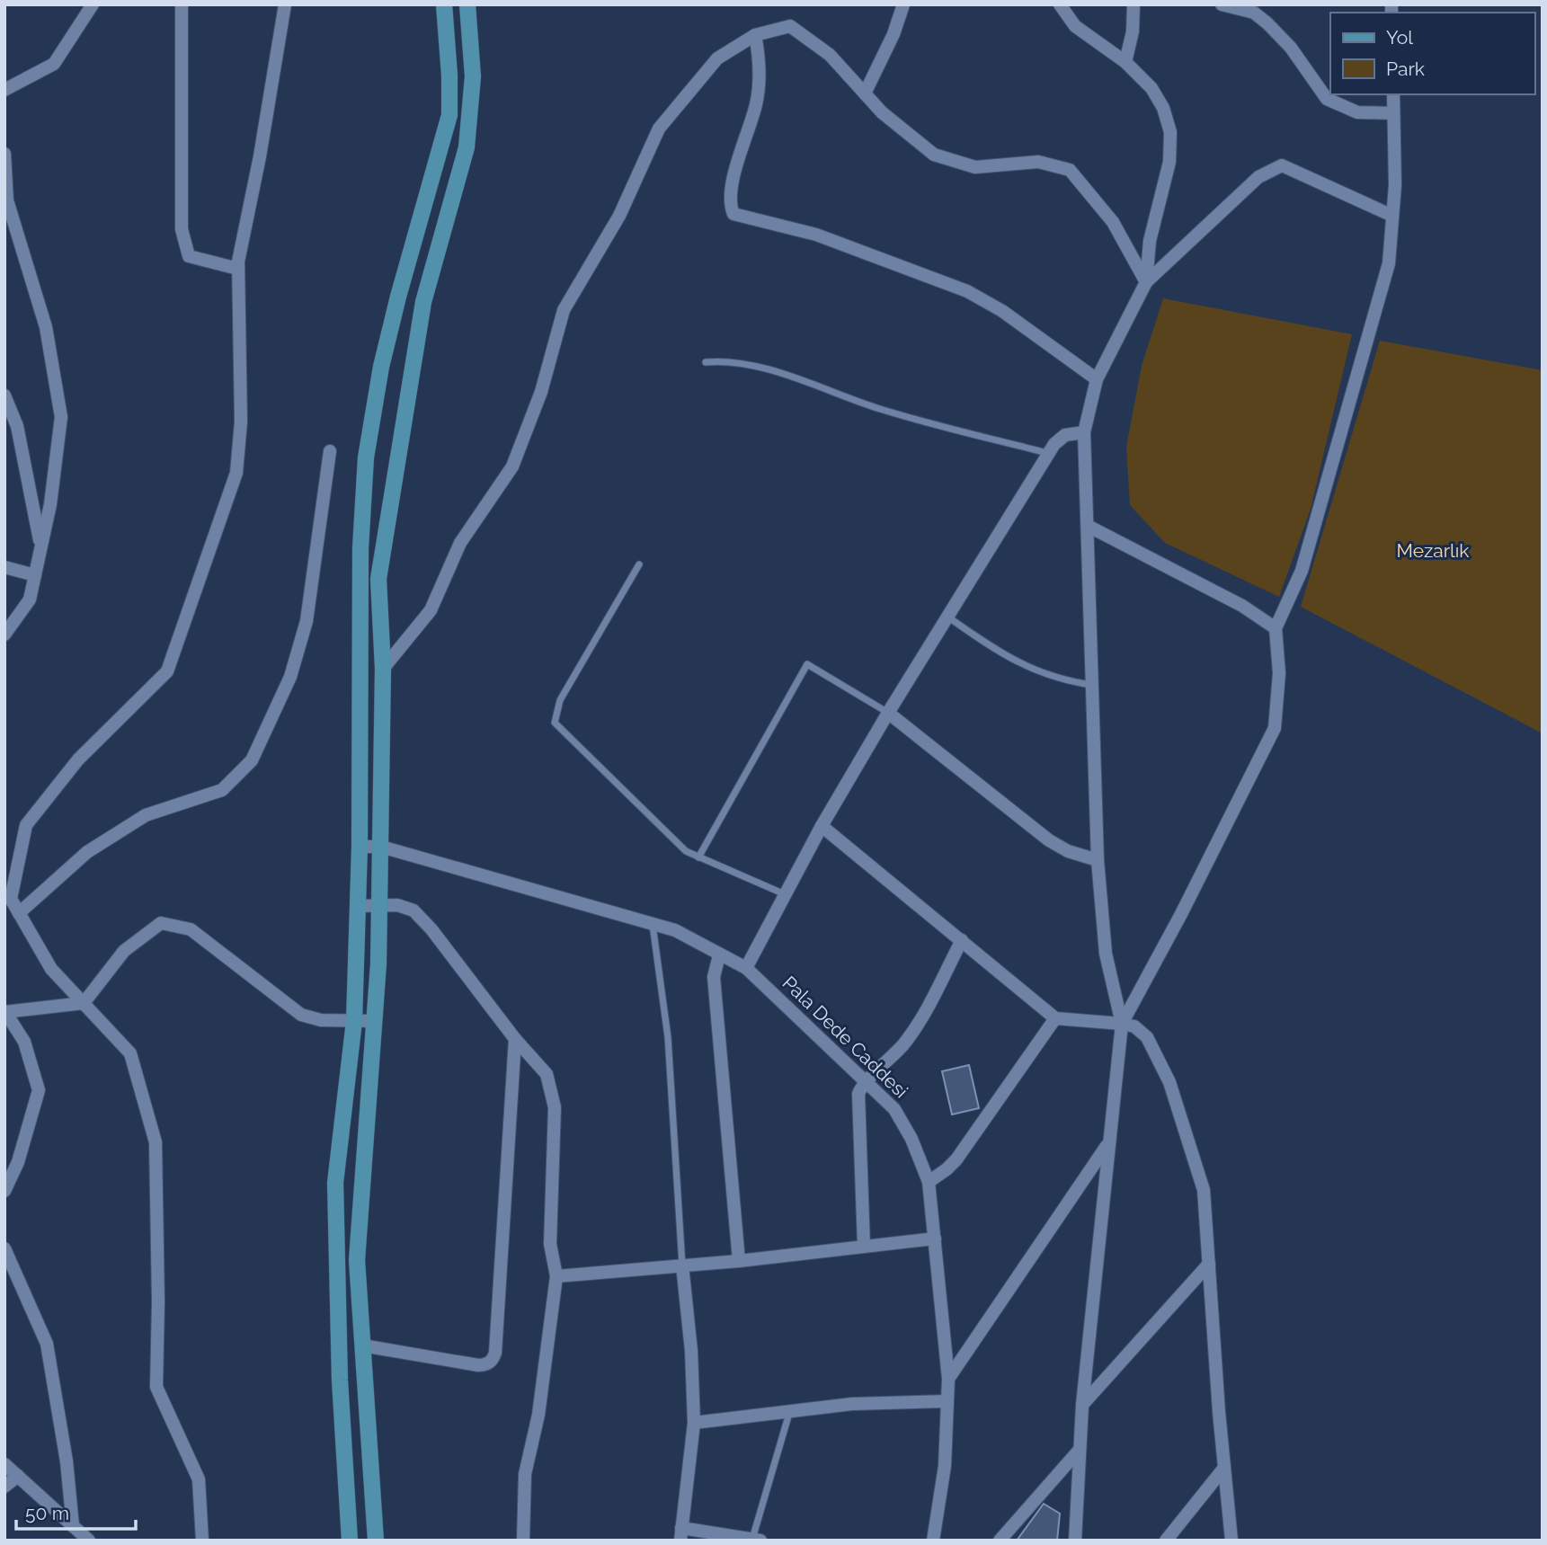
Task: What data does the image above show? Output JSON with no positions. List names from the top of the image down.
{
  "streets": {
    "street": ["Pala Dede Caddesi"]
  },
  "parks": ["Mezarlık"],
  "legend": ["Yol", "Park"],
  "scale_bar": "50 m"
}
